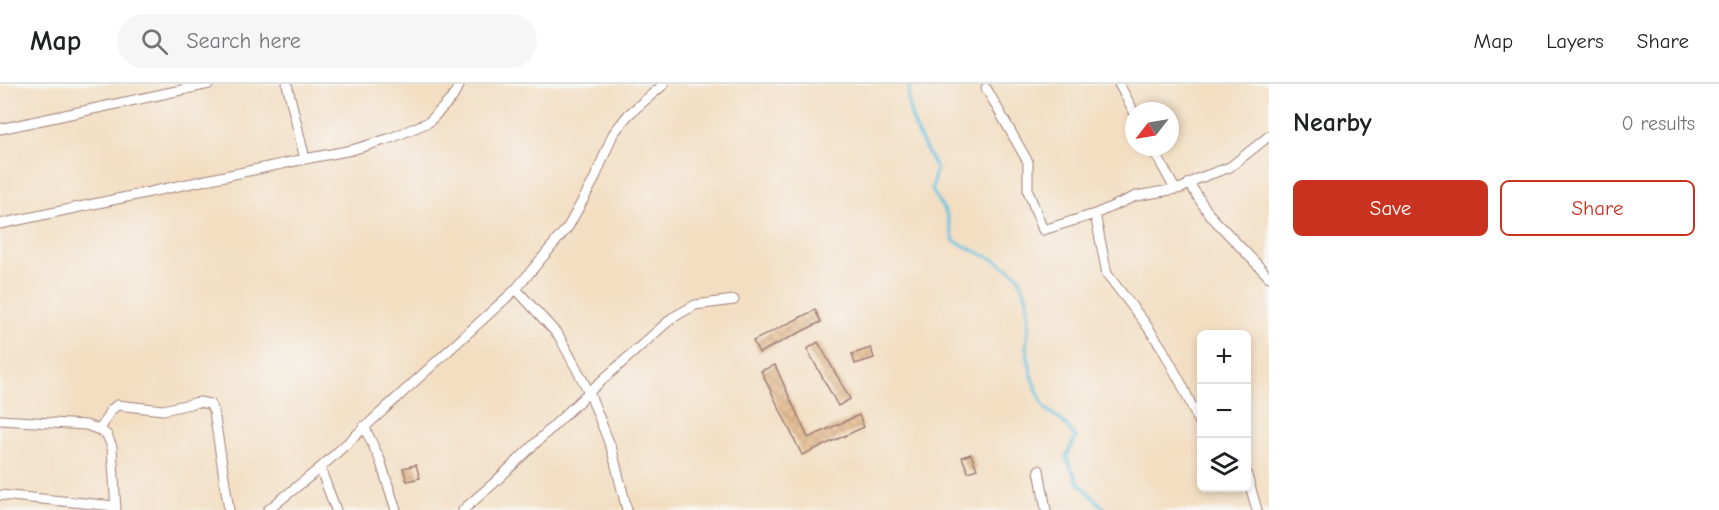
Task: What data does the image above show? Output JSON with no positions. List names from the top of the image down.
{
  "north": "bottom left",
  "page": {
    "header": "Map",
    "search": "Search here",
    "nav": ["Map", "Layers", "Share"],
    "heading": ["Nearby", "0 results"],
    "buttons": ["Save", "Share"],
    "map_buttons": ["+", "−"]
  }
}
